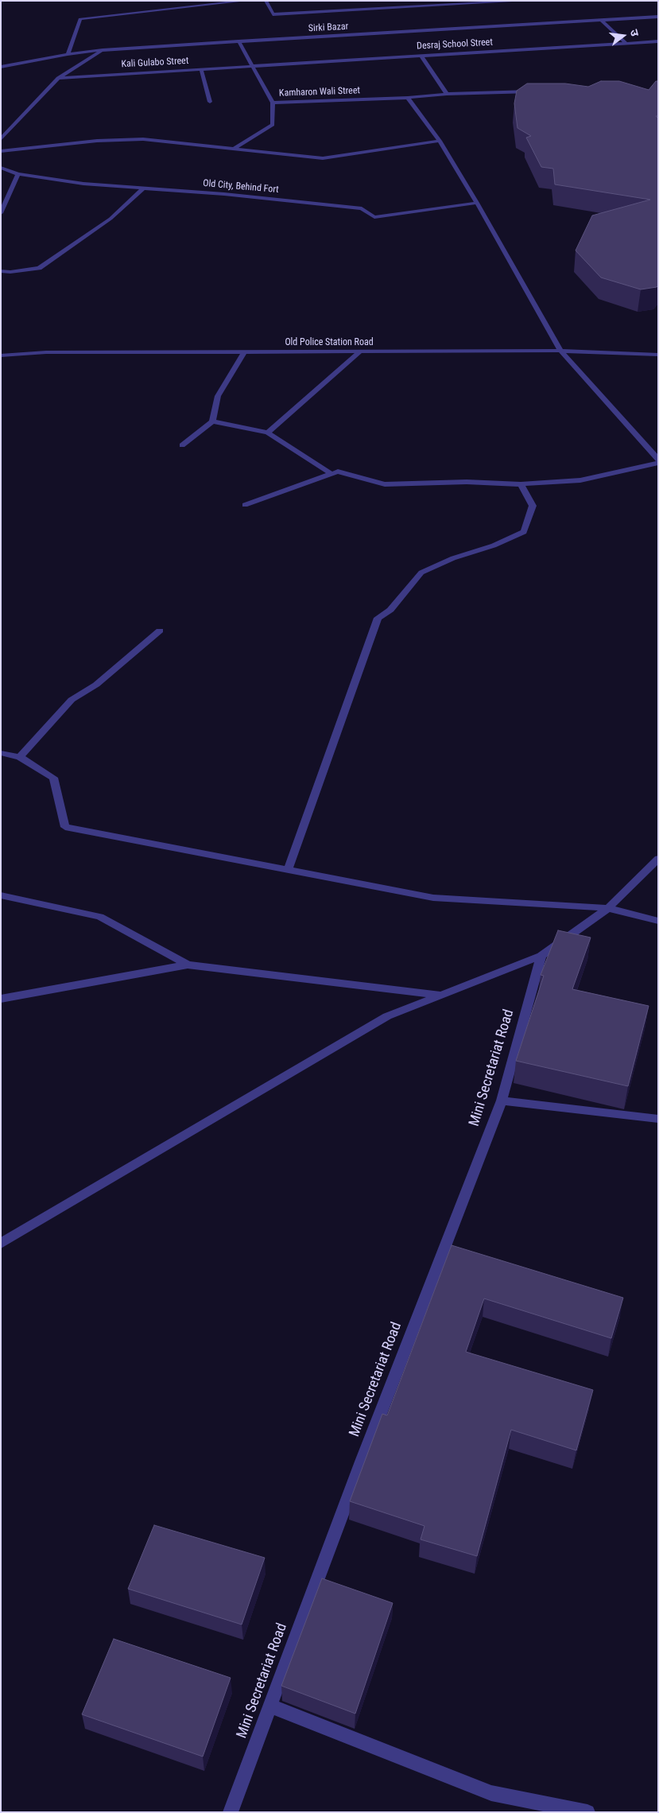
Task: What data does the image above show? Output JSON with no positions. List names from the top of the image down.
{
  "streets": {
    "street": [
      "Sirki Bazar",
      "Desraj School Street",
      "Kali Gulabo Street",
      "Kamharon Wali Street",
      "Old City, Behind Fort",
      "Old Police Station Road",
      "Mini Secretariat Road"
    ]
  },
  "crossings": [
    ["Sirki Bazar", "Kamharon Wali Street"],
    ["Desraj School Street", "Kali Gulabo Street"],
    ["Desraj School Street", "Kamharon Wali Street"],
    ["Kali Gulabo Street", "Kamharon Wali Street"]
  ],
  "north": "right"
}
